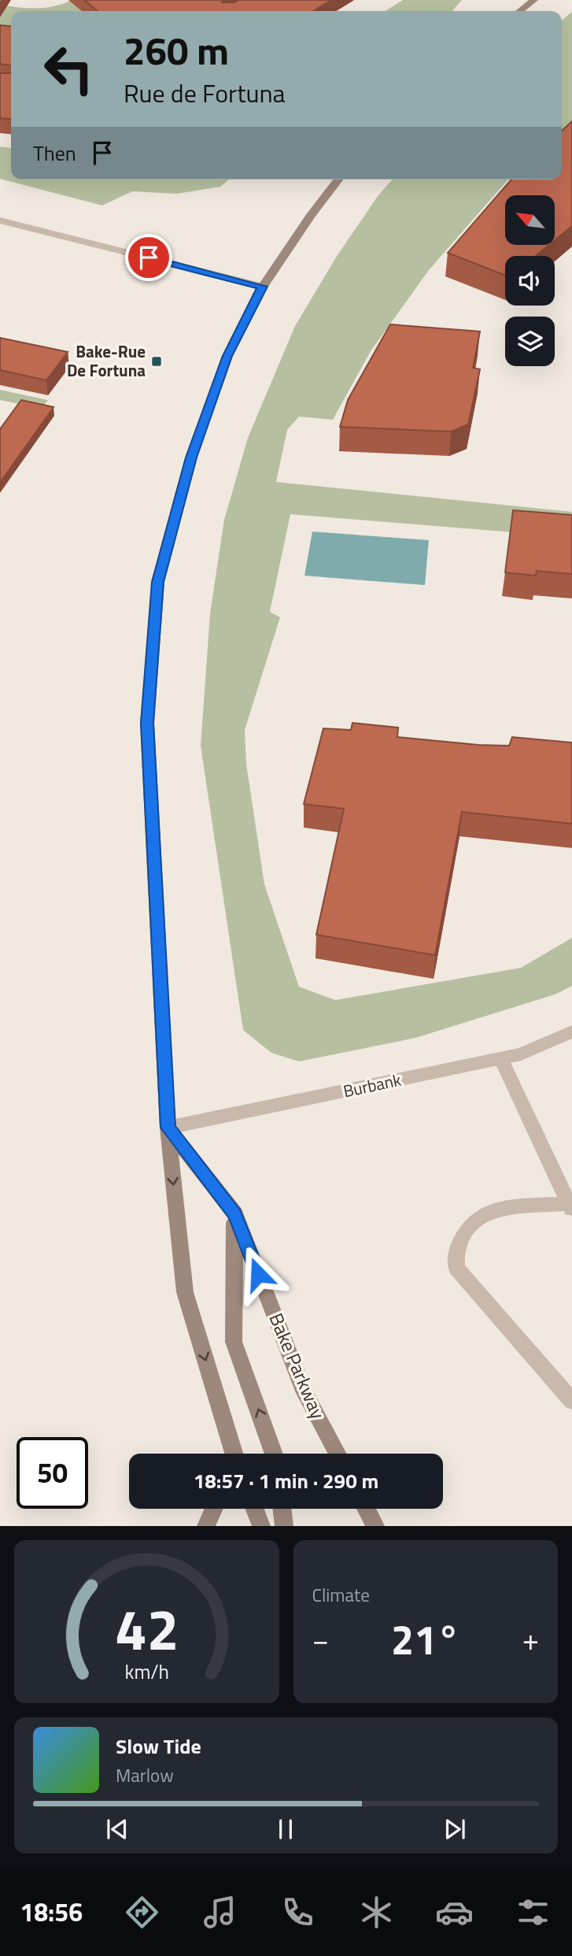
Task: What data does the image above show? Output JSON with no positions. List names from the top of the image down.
{
  "streets": {
    "main road": ["Bake Parkway"],
    "street": ["Burbank"]
  },
  "crossings": [
    ["Burbank", "Bake Parkway"]
  ],
  "places": {
    "transit": ["Bake-Rue De Fortuna"]
  },
  "north": "top left",
  "page": {
    "turn": ["260 m", "Rue de Fortuna"],
    "then": "Then",
    "limit": "50",
    "trip": "18:57 · 1 min · 290 m",
    "tile": "Climate",
    "heat": ["−", "21°", "+"],
    "song": ["Slow Tide", "Marlow"],
    "tabs": "18:56",
    "gauge": ["42", "km/h"]
  }
}
